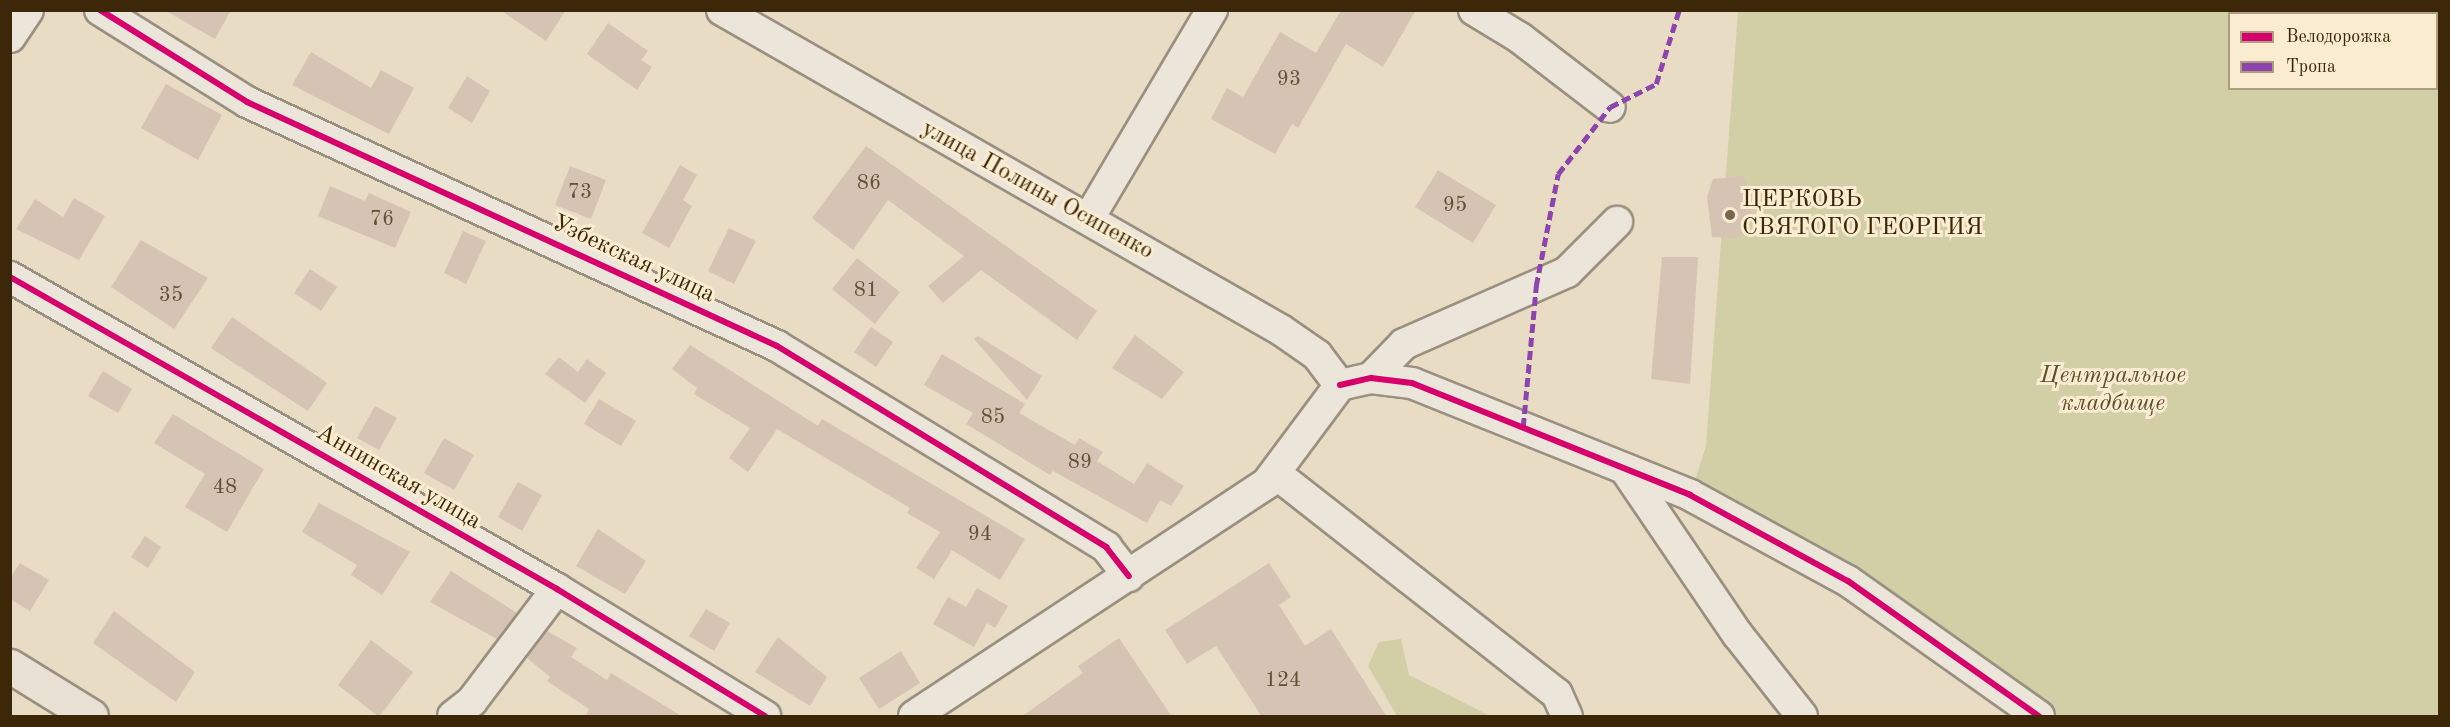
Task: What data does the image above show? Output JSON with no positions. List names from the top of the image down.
{
  "streets": {
    "street": ["улица Полины Осипенко", "Узбекская улица", "Аннинская улица"]
  },
  "parks": ["Центральное кладбище"],
  "places": ["ЦЕРКОВЬ СВЯТОГО ГЕОРГИЯ"],
  "house_numbers": [
    "93",
    "86",
    "73",
    "95",
    "76",
    "81",
    "35",
    "85",
    "89",
    "48",
    "94",
    "124"
  ],
  "legend": ["Велодорожка", "Тропа"]
}
